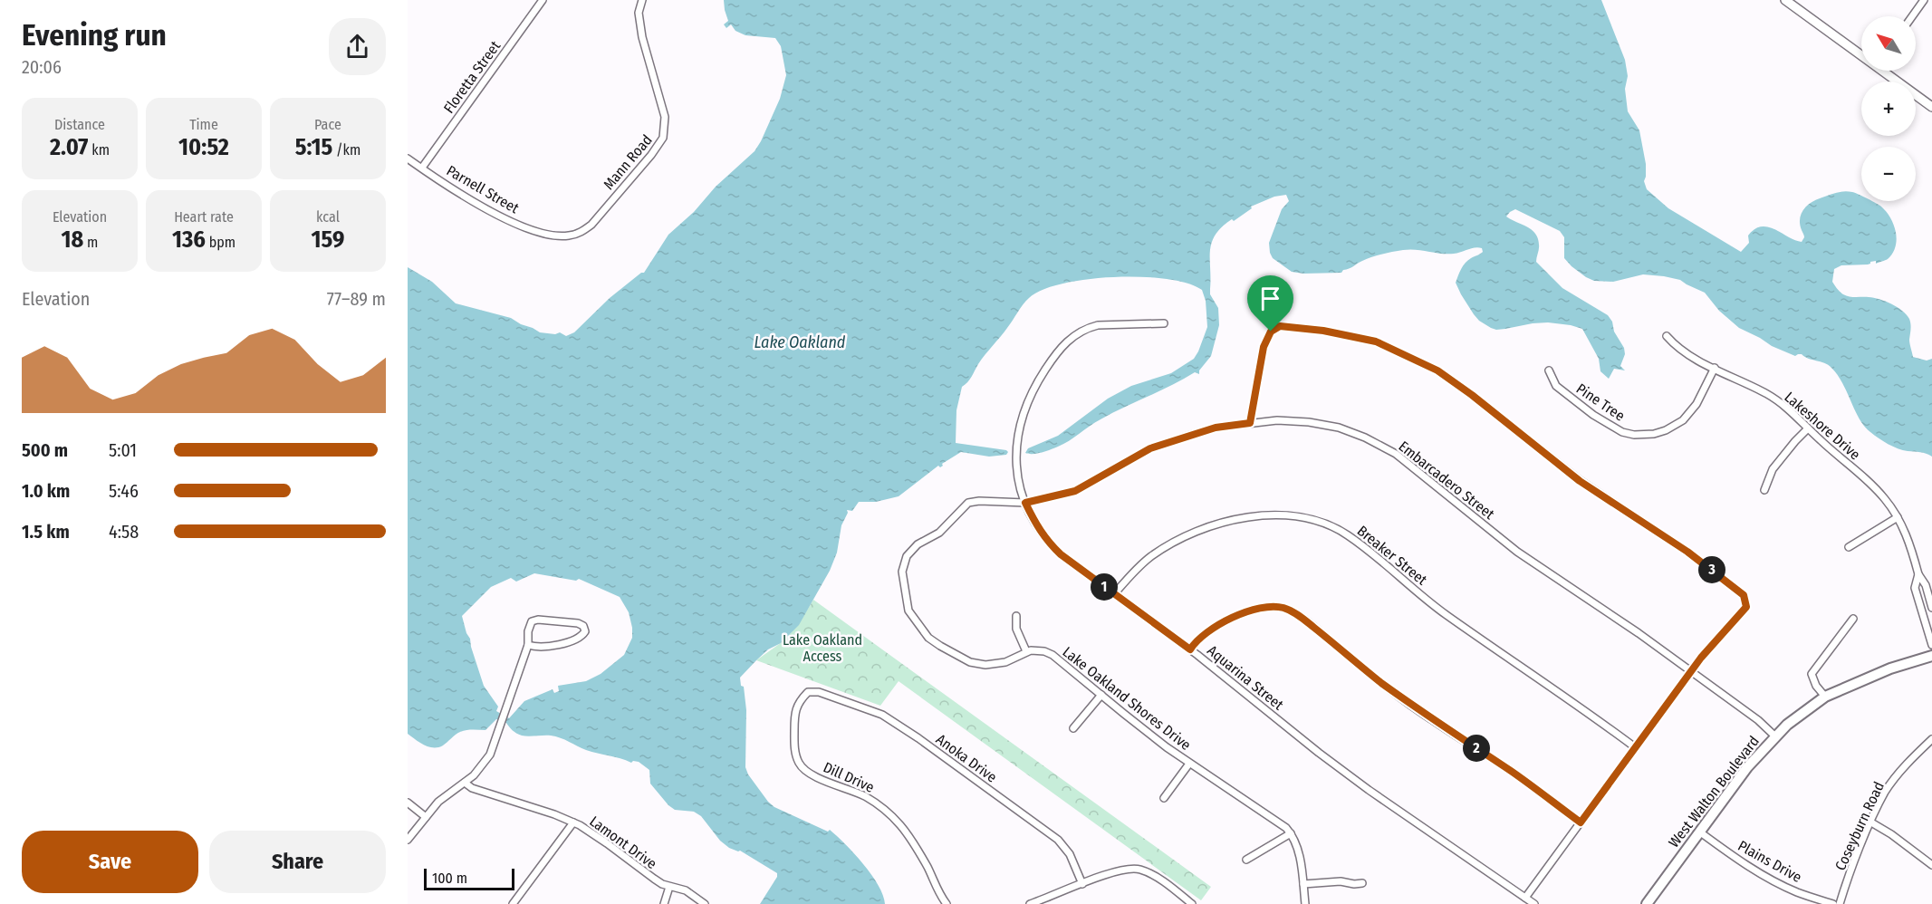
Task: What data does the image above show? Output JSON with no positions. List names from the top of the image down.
{
  "streets": {
    "main road": ["West Walton Boulevard"],
    "street": [
      "Floretta Street",
      "Mann Road",
      "Parnell Street",
      "Pine Tree",
      "Lakeshore Drive",
      "Embarcadero Street",
      "Breaker Street",
      "Aquarina Street",
      "Lake Oakland Shores Drive",
      "Anoka Drive",
      "Dill Drive",
      "Coseyburn Road",
      "Lamont Drive",
      "Plains Drive"
    ]
  },
  "crossings": [
    ["Floretta Street", "Parnell Street"],
    ["Mann Road", "Parnell Street"],
    ["Pine Tree", "Lakeshore Drive"],
    ["Embarcadero Street", "Aquarina Street"],
    ["Embarcadero Street", "West Walton Boulevard"],
    ["Breaker Street", "Aquarina Street"],
    ["Anoka Drive", "Dill Drive"],
    ["West Walton Boulevard", "Plains Drive"]
  ],
  "water": ["Lake Oakland"],
  "parks": ["Lake Oakland Access"],
  "scale_bar": "100 m",
  "north": "top left",
  "page": {
    "heading": ["Evening run", "20:06"],
    "map_buttons": ["+", "−"],
    "stats": [
      ["Distance", "2.07 km"],
      ["Time", "10:52"],
      ["Pace", "5:15 /km"],
      ["Elevation", "18 m"],
      ["Heart rate", "136 bpm"],
      ["kcal", "159"]
    ],
    "chart": ["Elevation", "77–89 m"],
    "list": [
      {
        "name": "500 m",
        "note": "5:01"
      },
      {
        "name": "1.0 km",
        "note": "5:46"
      },
      {
        "name": "1.5 km",
        "note": "4:58"
      }
    ],
    "pins": ["3", "1", "2"],
    "buttons": ["Save", "Share"],
    "scale": "100 m"
  }
}
